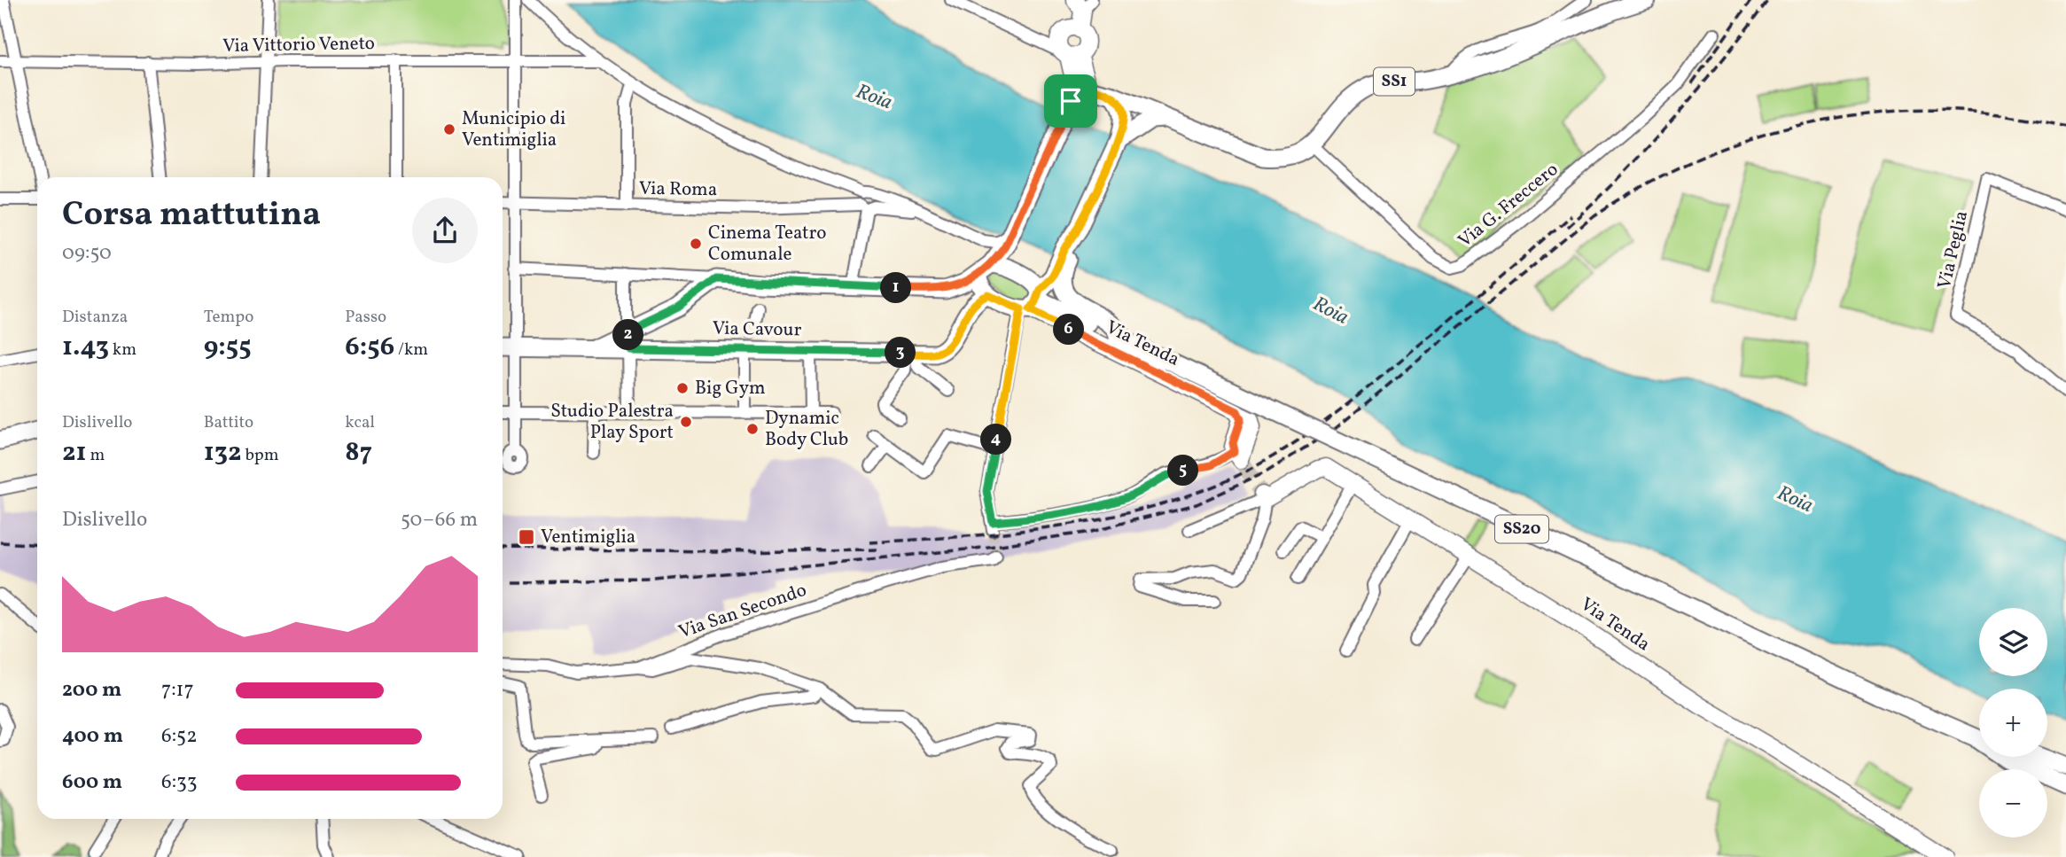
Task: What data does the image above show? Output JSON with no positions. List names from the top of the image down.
{
  "streets": {
    "main road": [
      "SS1",
      "Via Cavour",
      "Via Tenda",
      "SS20"
    ],
    "street": [
      "Via Vittorio Veneto",
      "Via Roma",
      "Via G. Freccero",
      "Via Peglia",
      "Via San Secondo"
    ]
  },
  "crossings": [
    ["SS1", "Via G. Freccero"],
    ["Via Tenda", "SS20"]
  ],
  "water": ["Roia"],
  "places": {
    "other": [
      "Municipio di Ventimiglia",
      "Cinema Teatro Comunale",
      "Big Gym",
      "Studio Palestra Play Sport",
      "Dynamic Body Club"
    ],
    "transit": ["Ventimiglia"]
  },
  "page": {
    "heading": ["Corsa mattutina", "09:50"],
    "pins": [
      "1",
      "6",
      "2",
      "3",
      "4",
      "5"
    ],
    "stats": [
      ["Distanza", "1.43 km"],
      ["Tempo", "9:55"],
      ["Passo", "6:56 /km"],
      ["Dislivello", "21 m"],
      ["Battito", "132 bpm"],
      ["kcal", "87"]
    ],
    "chart": ["Dislivello", "50–66 m"],
    "map_buttons": ["+", "−"],
    "list": [
      {
        "name": "200 m",
        "note": "7:17"
      },
      {
        "name": "400 m",
        "note": "6:52"
      },
      {
        "name": "600 m",
        "note": "6:33"
      }
    ]
  }
}
